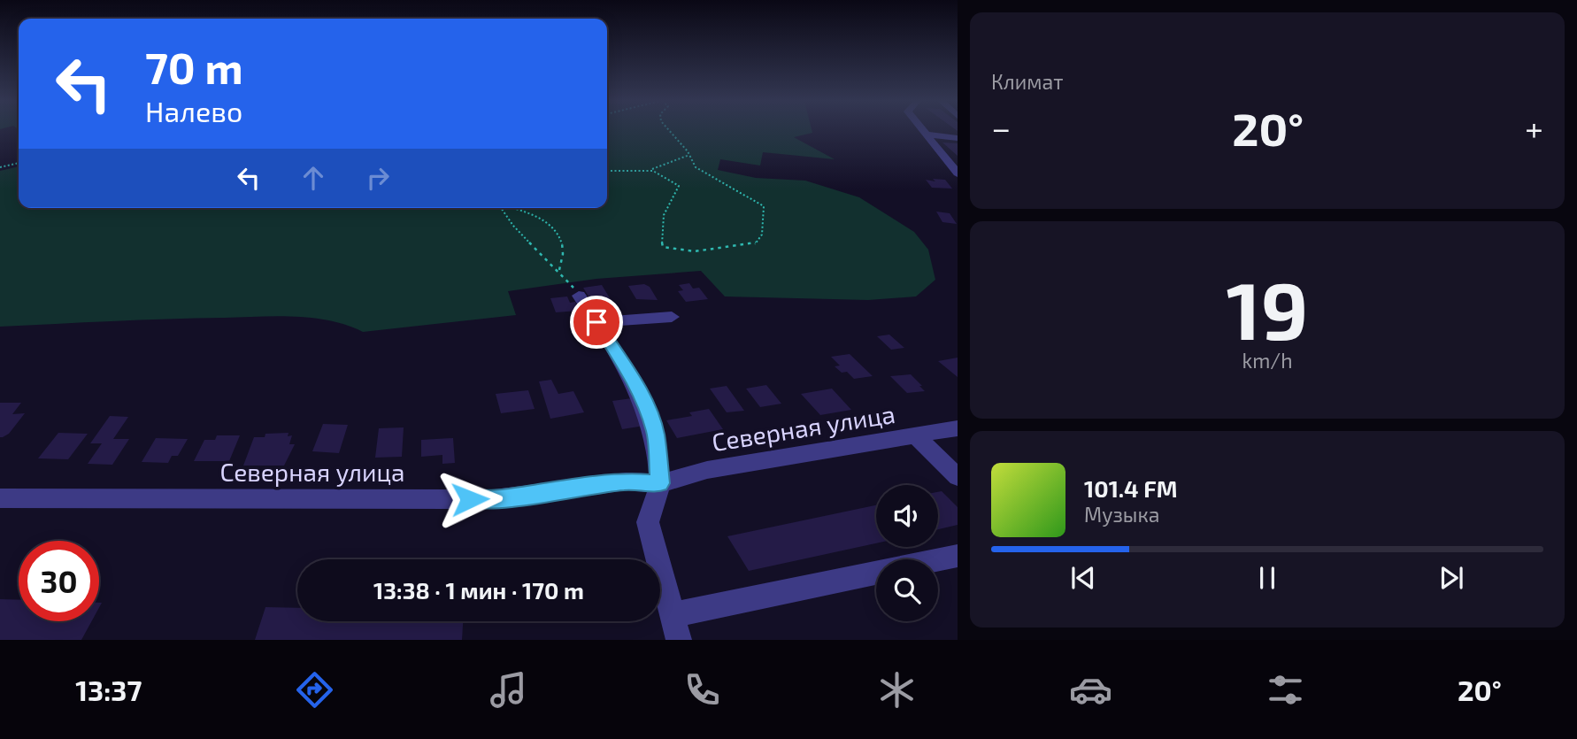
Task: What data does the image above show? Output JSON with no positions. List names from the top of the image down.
{
  "streets": {
    "street": ["Северная улица"]
  },
  "page": {
    "tile": [
      "Климат",
      ["19", "km/h"]
    ],
    "turn": ["70 m", "Налево"],
    "heat": ["−", "20°", "+"],
    "song": ["101.4 FM", "Музыка"],
    "limit": "30",
    "trip": "13:38 · 1 мин · 170 m",
    "tabs": ["13:37", "20°"]
  }
}
